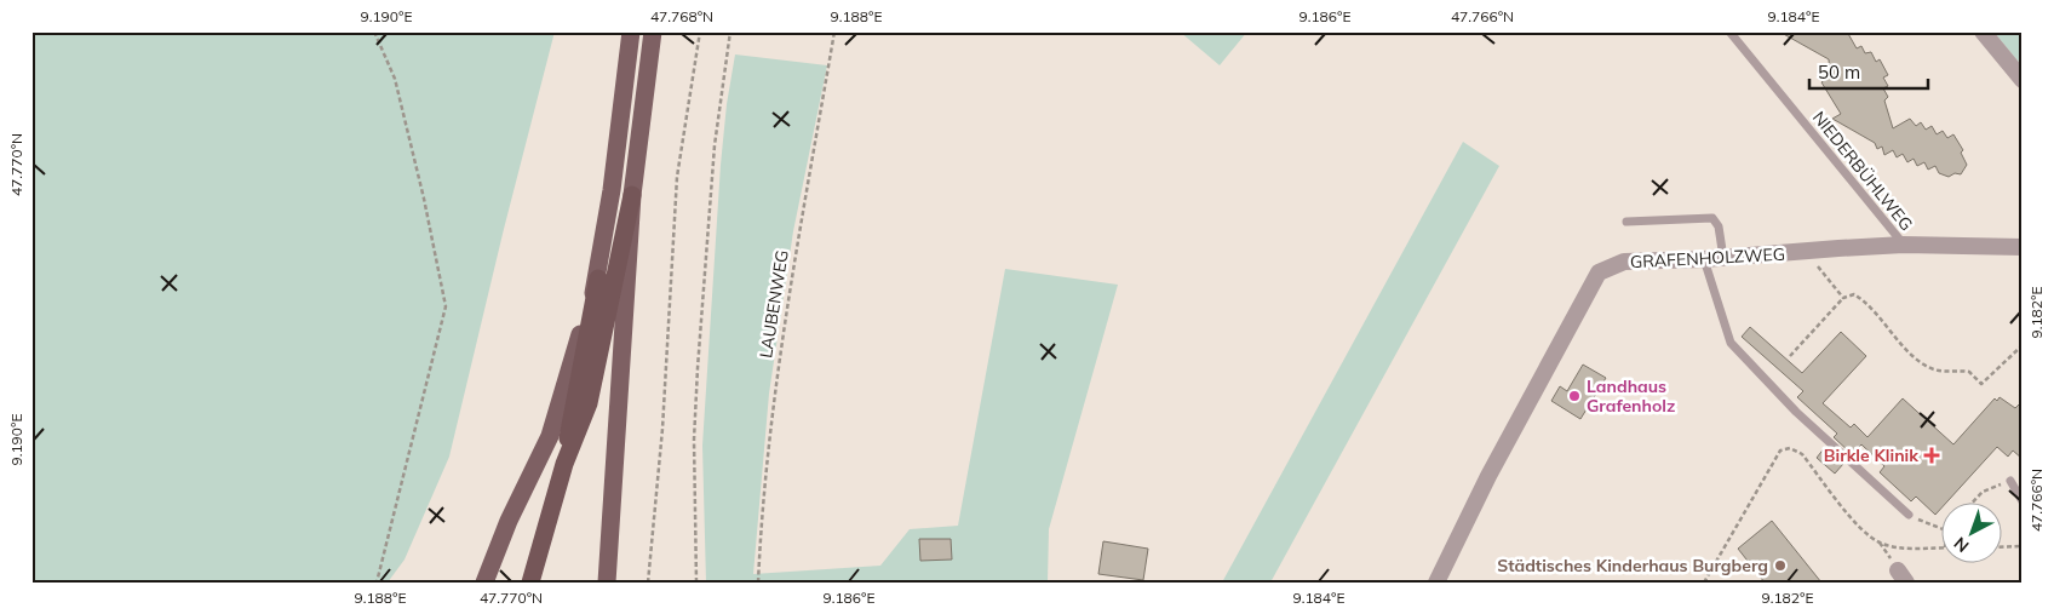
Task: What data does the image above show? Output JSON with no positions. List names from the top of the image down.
{
  "streets": {
    "street": ["GRAFENHOLZWEG"],
    "lane": ["NIEDERBÜHLWEG"],
    "path": ["LAUBENWEG"]
  },
  "crossings": [
    ["NIEDERBÜHLWEG", "GRAFENHOLZWEG"]
  ],
  "places": {
    "other": ["Landhaus Grafenholz", "Städtisches Kinderhaus Burgberg"],
    "health": ["Birkle Klinik"]
  },
  "scale_bar": "50 m",
  "north": "bottom left",
  "coordinates": [
    "9.190°E",
    "47.768°N",
    "9.188°E",
    "9.186°E",
    "47.766°N",
    "9.184°E",
    "47.770°N",
    "9.182°E"
  ]
}
